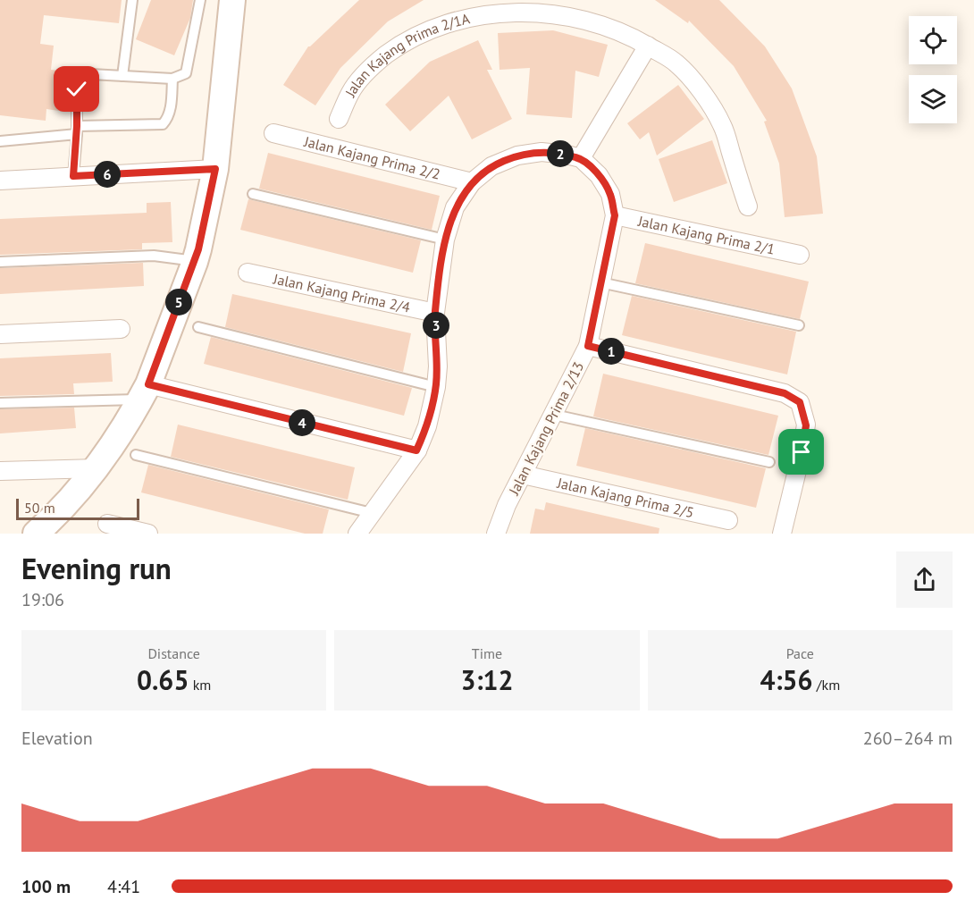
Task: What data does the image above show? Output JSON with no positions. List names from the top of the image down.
{
  "streets": {
    "street": [
      "Jalan Kajang Prima 2/1A",
      "Jalan Kajang Prima 2/2",
      "Jalan Kajang Prima 2/1",
      "Jalan Kajang Prima 2/4",
      "Jalan Kajang Prima 2/13",
      "Jalan Kajang Prima 2/5"
    ]
  },
  "crossings": [
    ["Jalan Kajang Prima 2/1", "Jalan Kajang Prima 2/13"],
    ["Jalan Kajang Prima 2/13", "Jalan Kajang Prima 2/5"]
  ],
  "scale_bar": "50 m",
  "page": {
    "pins": [
      "2",
      "6",
      "5",
      "3",
      "1",
      "4"
    ],
    "scale": "50 m",
    "heading": ["Evening run", "19:06"],
    "stats": [
      ["Distance", "0.65 km"],
      ["Time", "3:12"],
      ["Pace", "4:56 /km"]
    ],
    "chart": ["Elevation", "260–264 m"],
    "list": [
      {
        "name": "100 m",
        "note": "4:41"
      }
    ]
  }
}
